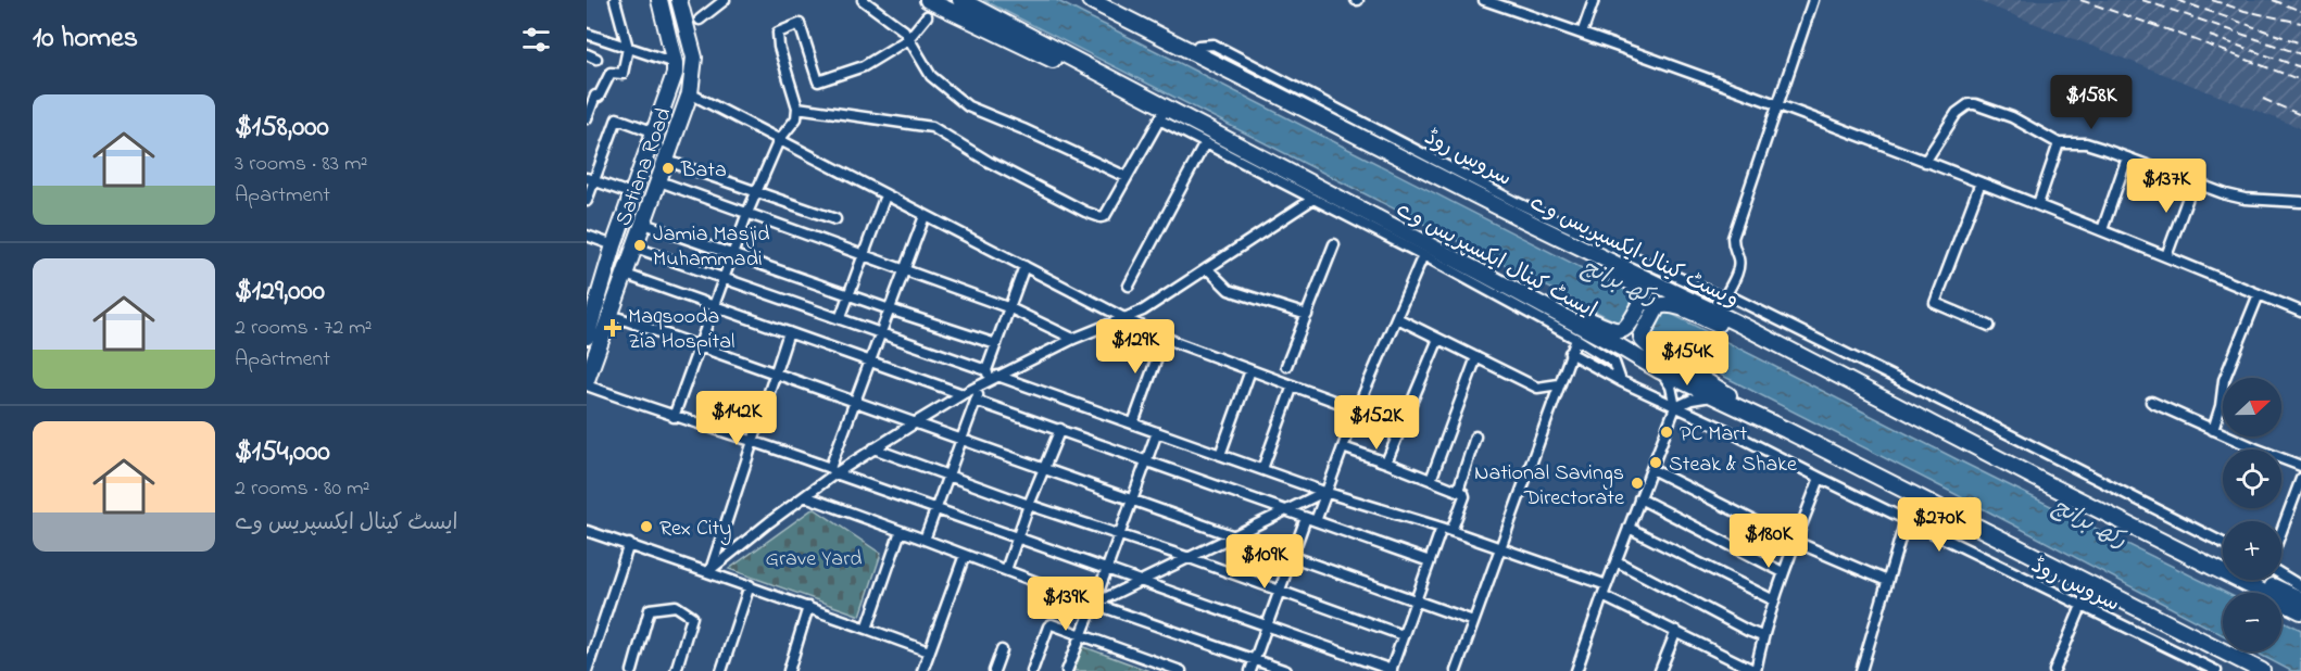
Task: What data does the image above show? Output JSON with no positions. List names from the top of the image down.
{
  "streets": {
    "main road": ["Satiana Road", "ویسٹ کینال ایکسپریس وے", "ایسٹ کینال ایکسپریس وے"],
    "street": ["سروس روڈ"]
  },
  "water": ["رکھ برانچ"],
  "parks": ["Grave Yard"],
  "places": {
    "other": [
      "Bata",
      "Jamia Masjid Muhammadi",
      "PC Mart",
      "Steak & Shake",
      "National Savings Directorate",
      "Rex City"
    ],
    "health": ["Maqsooda Zia Hospital"]
  },
  "north": "right",
  "page": {
    "heading": "10 homes",
    "price": [
      "$158K",
      "$137K",
      "$129K",
      "$154K",
      "$142K",
      "$152K",
      "$270K",
      "$180K",
      "$109K",
      "$139K"
    ],
    "list": [
      {
        "name": "$158,000",
        "note": "3 rooms · 83 m² · Apartment"
      },
      {
        "name": "$129,000",
        "note": "2 rooms · 72 m² · Apartment"
      },
      {
        "name": "$154,000",
        "note": "2 rooms · 80 m² · ایسٹ کینال ایکسپریس وے"
      }
    ],
    "map_buttons": ["+", "−"]
  }
}
